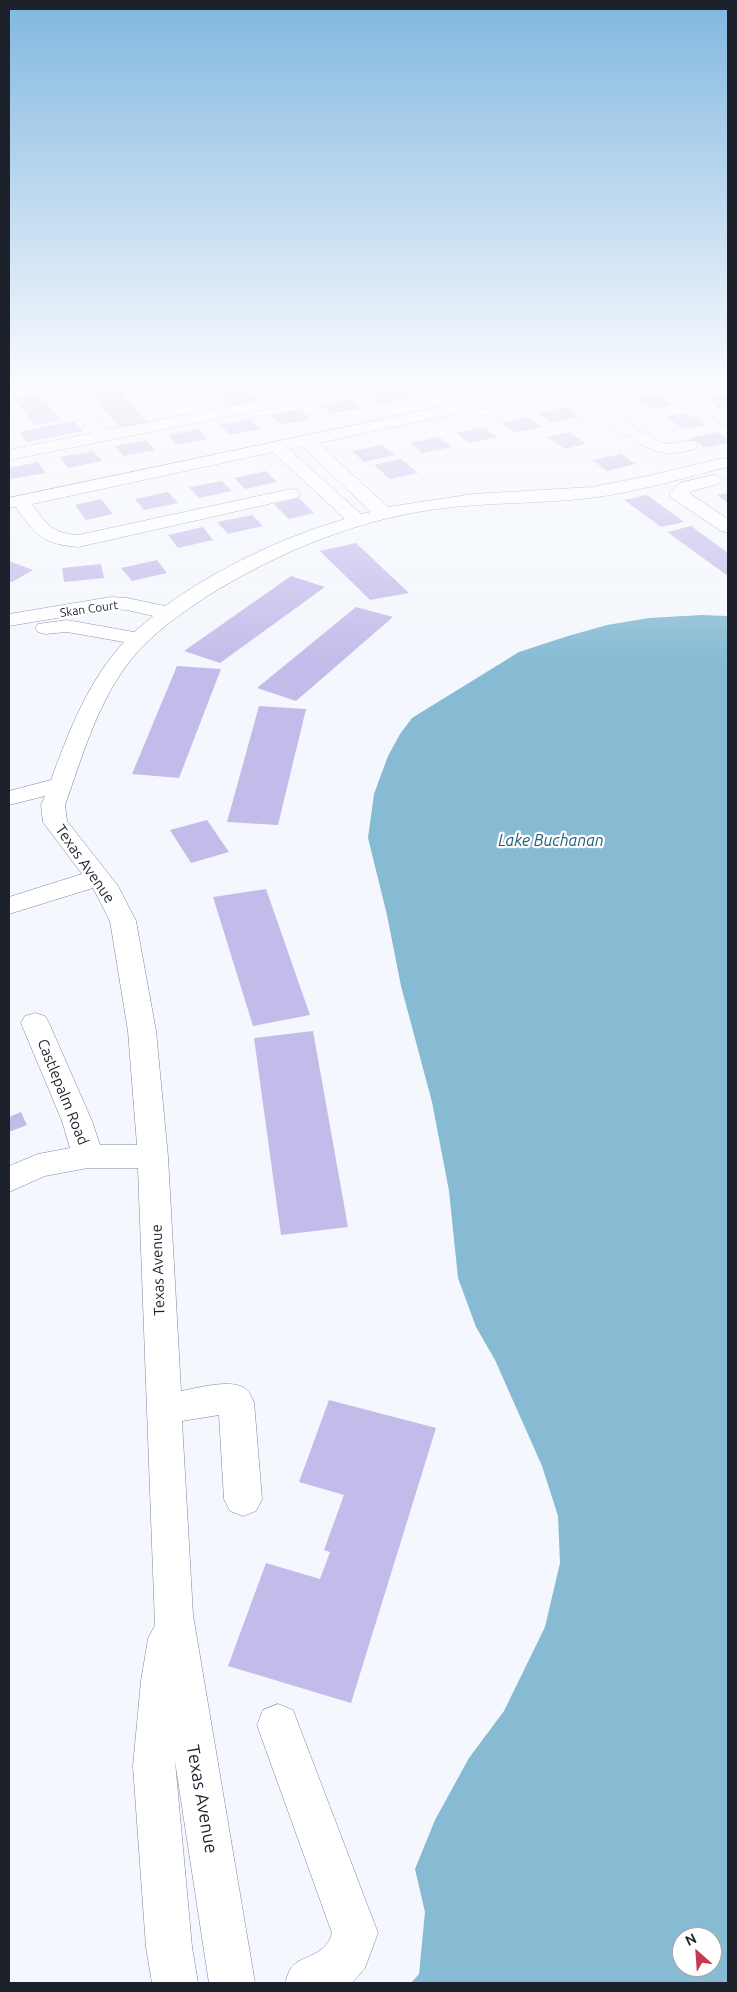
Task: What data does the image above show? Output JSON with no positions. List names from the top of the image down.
{
  "streets": {
    "street": ["Skan Court", "Texas Avenue", "Castlepalm Road"]
  },
  "crossings": [
    ["Skan Court", "Texas Avenue"],
    ["Texas Avenue", "Castlepalm Road"]
  ],
  "water": ["Lake Buchanan"],
  "north": "top left"
}
